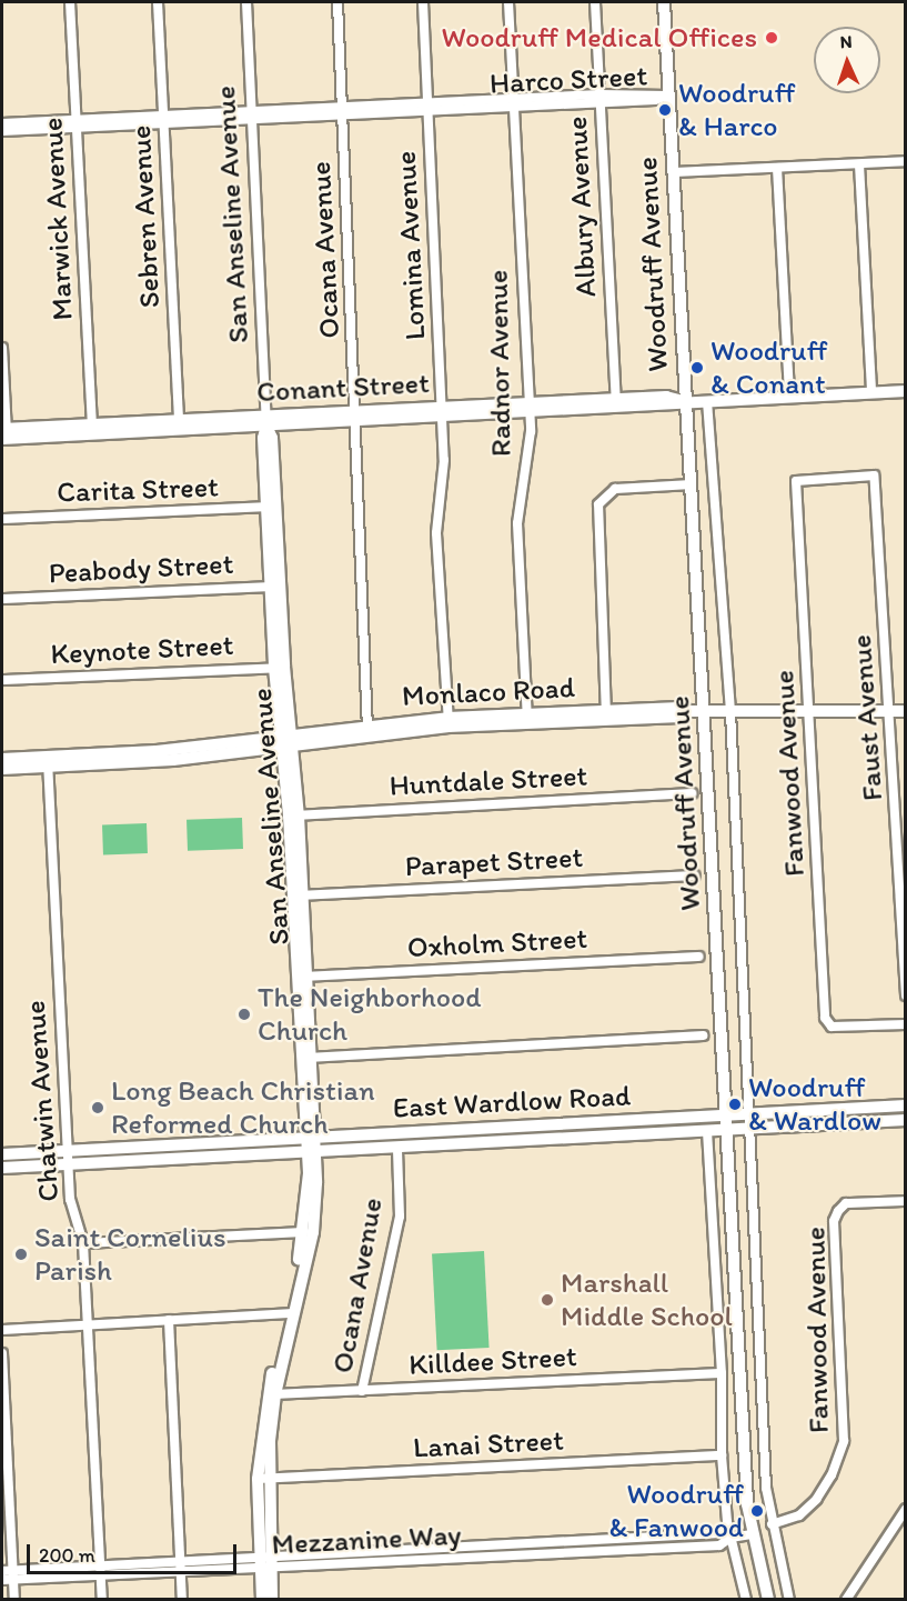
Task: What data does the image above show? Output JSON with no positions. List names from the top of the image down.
{
  "streets": {
    "main road": [
      "San Anseline Avenue",
      "Woodruff Avenue",
      "Conant Street",
      "Monlaco Road",
      "East Wardlow Road"
    ],
    "street": [
      "Harco Street",
      "Albury Avenue",
      "Sebren Avenue",
      "Marwick Avenue",
      "Lomina Avenue",
      "Ocana Avenue",
      "Radnor Avenue",
      "Carita Street",
      "Peabody Street",
      "Keynote Street",
      "Faust Avenue",
      "Fanwood Avenue",
      "Huntdale Street",
      "Parapet Street",
      "Oxholm Street",
      "Chatwin Avenue",
      "Killdee Street",
      "Lanai Street",
      "Mezzanine Way"
    ]
  },
  "crossings": [
    ["Harco Street", "Albury Avenue"],
    ["Harco Street", "San Anseline Avenue"],
    ["Harco Street", "Sebren Avenue"],
    ["Harco Street", "Marwick Avenue"],
    ["Harco Street", "Lomina Avenue"],
    ["Harco Street", "Ocana Avenue"],
    ["Harco Street", "Woodruff Avenue"],
    ["Harco Street", "Radnor Avenue"],
    ["Albury Avenue", "Conant Street"],
    ["San Anseline Avenue", "Conant Street"],
    ["San Anseline Avenue", "Carita Street"],
    ["San Anseline Avenue", "Peabody Street"],
    ["San Anseline Avenue", "Keynote Street"],
    ["San Anseline Avenue", "Monlaco Road"],
    ["San Anseline Avenue", "Huntdale Street"],
    ["San Anseline Avenue", "Parapet Street"],
    ["San Anseline Avenue", "Oxholm Street"],
    ["San Anseline Avenue", "East Wardlow Road"],
    ["San Anseline Avenue", "Killdee Street"],
    ["San Anseline Avenue", "Lanai Street"],
    ["San Anseline Avenue", "Mezzanine Way"],
    ["Sebren Avenue", "Conant Street"],
    ["Marwick Avenue", "Conant Street"],
    ["Lomina Avenue", "Conant Street"],
    ["Lomina Avenue", "Monlaco Road"],
    ["Ocana Avenue", "Conant Street"],
    ["Ocana Avenue", "Monlaco Road"],
    ["Ocana Avenue", "East Wardlow Road"],
    ["Ocana Avenue", "Killdee Street"],
    ["Woodruff Avenue", "Conant Street"],
    ["Woodruff Avenue", "Monlaco Road"],
    ["Woodruff Avenue", "Fanwood Avenue"],
    ["Woodruff Avenue", "East Wardlow Road"],
    ["Woodruff Avenue", "Mezzanine Way"],
    ["Radnor Avenue", "Conant Street"],
    ["Radnor Avenue", "Monlaco Road"],
    ["Monlaco Road", "Faust Avenue"],
    ["Monlaco Road", "Fanwood Avenue"],
    ["Monlaco Road", "Chatwin Avenue"],
    ["Faust Avenue", "Fanwood Avenue"],
    ["Chatwin Avenue", "East Wardlow Road"],
    ["Chatwin Avenue", "Mezzanine Way"]
  ],
  "places": [
    "Woodruff Medical Offices",
    "Woodruff & Harco",
    "Woodruff & Conant",
    "The Neighborhood Church",
    "Woodruff & Wardlow",
    "Long Beach Christian Reformed Church",
    "Saint Cornelius Parish",
    "Marshall Middle School",
    "Woodruff & Fanwood"
  ],
  "scale_bar": "200 m",
  "north": "top"
}
